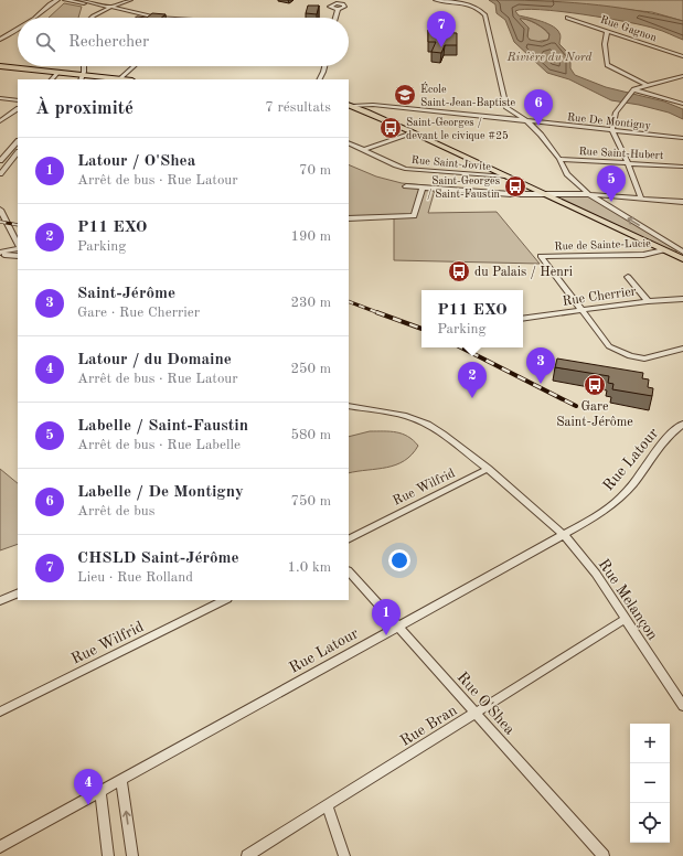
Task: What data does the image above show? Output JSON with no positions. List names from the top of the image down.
{
  "streets": {
    "street": [
      "Rue Gagnon",
      "Rue De Montigny",
      "Rue Saint-Hubert",
      "Rue Saint-Jovite",
      "Rue de Sainte-Lucie",
      "Rue Cherrier",
      "Rue Latour",
      "Rue Wilfrid",
      "Rue Melançon",
      "Rue O'Shea",
      "Rue Bran"
    ]
  },
  "crossings": [
    ["Rue de Sainte-Lucie", "Rue Cherrier"],
    ["Rue Latour", "Rue Melançon"],
    ["Rue Latour", "Rue O'Shea"],
    ["Rue Wilfrid", "Rue Melançon"],
    ["Rue Melançon", "Rue Bran"],
    ["Rue O'Shea", "Rue Bran"]
  ],
  "water": ["Rivière du Nord"],
  "places": {
    "school or university": ["École Saint-Jean-Baptiste"],
    "bus stop": [
      "Saint-Georges / devant le civique #25",
      "Saint-Georges / Saint-Faustin",
      "du Palais / Henri",
      "Gare Saint-Jérôme"
    ]
  },
  "page": {
    "pins": [
      "7",
      "6",
      "5",
      "3",
      "2",
      "1",
      "4"
    ],
    "search": "Rechercher",
    "heading": ["À proximité", "7 résultats"],
    "list": [
      {
        "mark": "1",
        "name": "Latour / O'Shea",
        "note": "Arrêt de bus · Rue Latour",
        "value": "70 m"
      },
      {
        "mark": "2",
        "name": "P11 EXO",
        "note": "Parking",
        "value": "190 m"
      },
      {
        "mark": "3",
        "name": "Saint-Jérôme",
        "note": "Gare · Rue Cherrier",
        "value": "230 m"
      },
      {
        "mark": "4",
        "name": "Latour / du Domaine",
        "note": "Arrêt de bus · Rue Latour",
        "value": "250 m"
      },
      {
        "mark": "5",
        "name": "Labelle / Saint-Faustin",
        "note": "Arrêt de bus · Rue Labelle",
        "value": "580 m"
      },
      {
        "mark": "6",
        "name": "Labelle / De Montigny",
        "note": "Arrêt de bus",
        "value": "750 m"
      },
      {
        "mark": "7",
        "name": "CHSLD Saint-Jérôme",
        "note": "Lieu · Rue Rolland",
        "value": "1.0 km"
      }
    ],
    "popup": ["P11 EXO", "Parking"],
    "map_buttons": ["+", "−"]
  }
}
